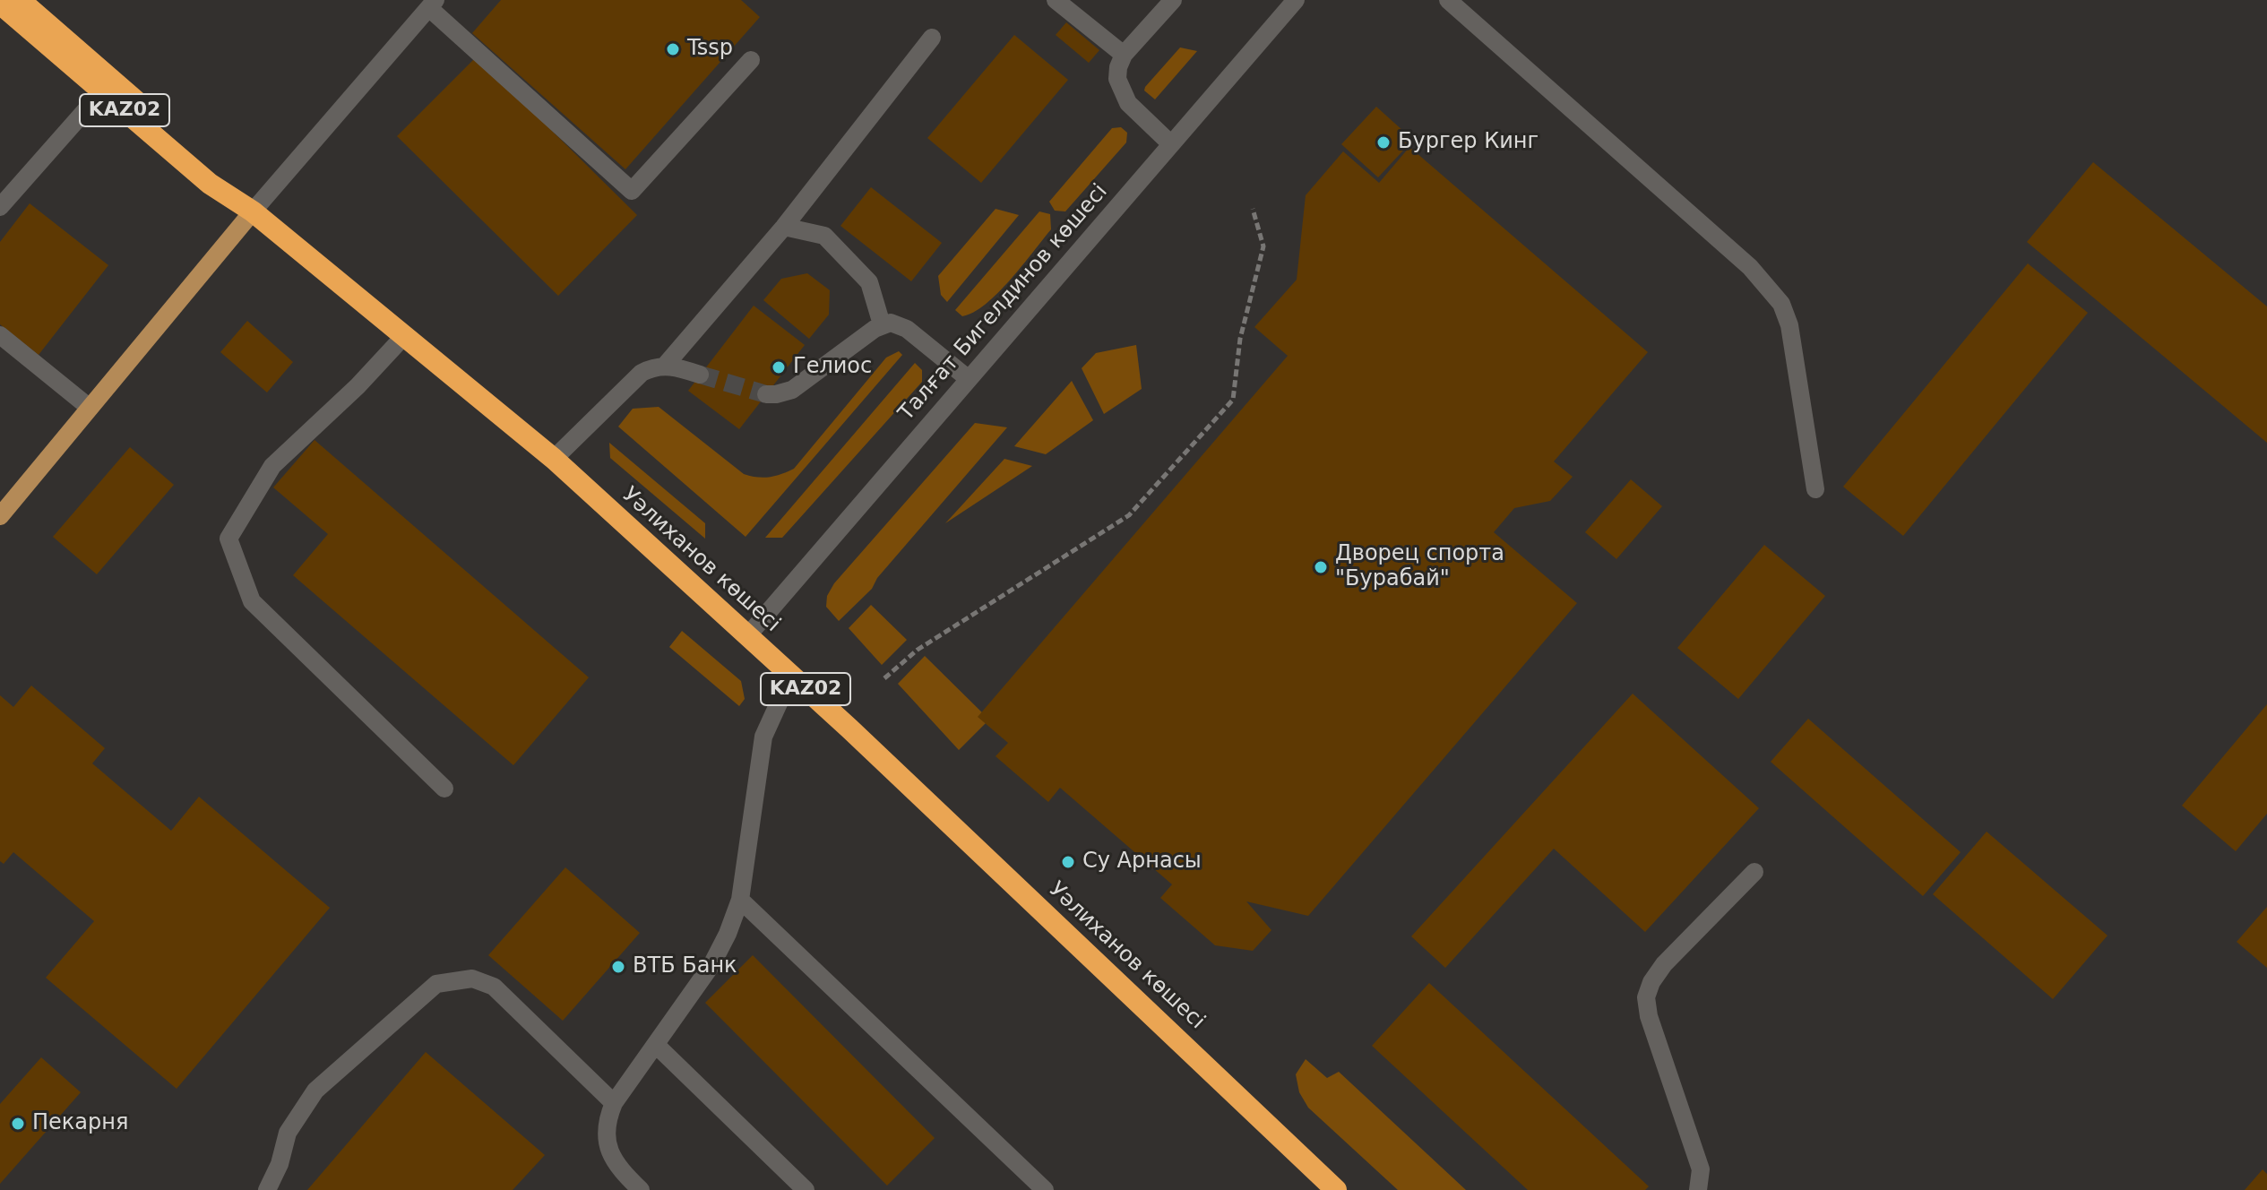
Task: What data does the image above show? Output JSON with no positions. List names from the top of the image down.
{
  "streets": {
    "highway": ["KАZ02", "Уәлиханов көшесі"],
    "street": ["Талғат Бигелдинов көшесі"]
  },
  "crossings": [
    ["KАZ02", "Уәлиханов көшесі"],
    ["Талғат Бигелдинов көшесі", "Уәлиханов көшесі"]
  ],
  "places": [
    "Tssp",
    "Бургер Кинг",
    "Гелиос",
    "Дворец спорта \"Бурабай\"",
    "Су Арнасы",
    "ВТБ Банк",
    "Пекарня"
  ]
}
